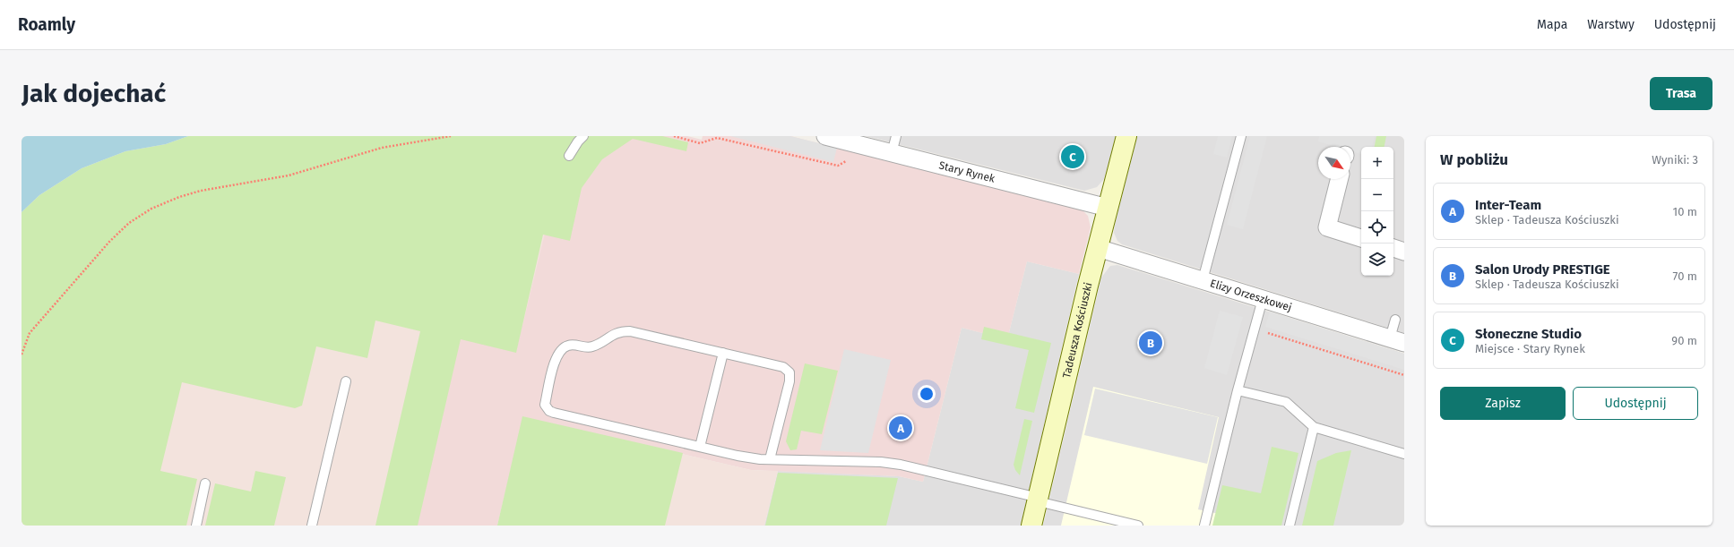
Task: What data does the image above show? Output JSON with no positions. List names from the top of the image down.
{
  "streets": {
    "street": ["Stary Rynek", "Elizy Orzeszkowej", "Tadeusza Kościuszki"]
  },
  "crossings": [
    ["Stary Rynek", "Tadeusza Kościuszki"],
    ["Elizy Orzeszkowej", "Tadeusza Kościuszki"]
  ],
  "north": "bottom right",
  "page": {
    "header": "Roamly",
    "nav": ["Mapa", "Warstwy", "Udostępnij"],
    "buttons": [
      "Trasa",
      ["Zapisz", "Udostępnij"]
    ],
    "title": "Jak dojechać",
    "heading": ["W pobliżu", "Wyniki: 3"],
    "pins": ["C", "B", "A"],
    "map_buttons": ["+", "−"],
    "list": [
      {
        "mark": "A",
        "name": "Inter-Team",
        "note": "Sklep · Tadeusza Kościuszki",
        "value": "10 m"
      },
      {
        "mark": "B",
        "name": "Salon Urody PRESTIGE",
        "note": "Sklep · Tadeusza Kościuszki",
        "value": "70 m"
      },
      {
        "mark": "C",
        "name": "Słoneczne Studio",
        "note": "Miejsce · Stary Rynek",
        "value": "90 m"
      }
    ]
  }
}
